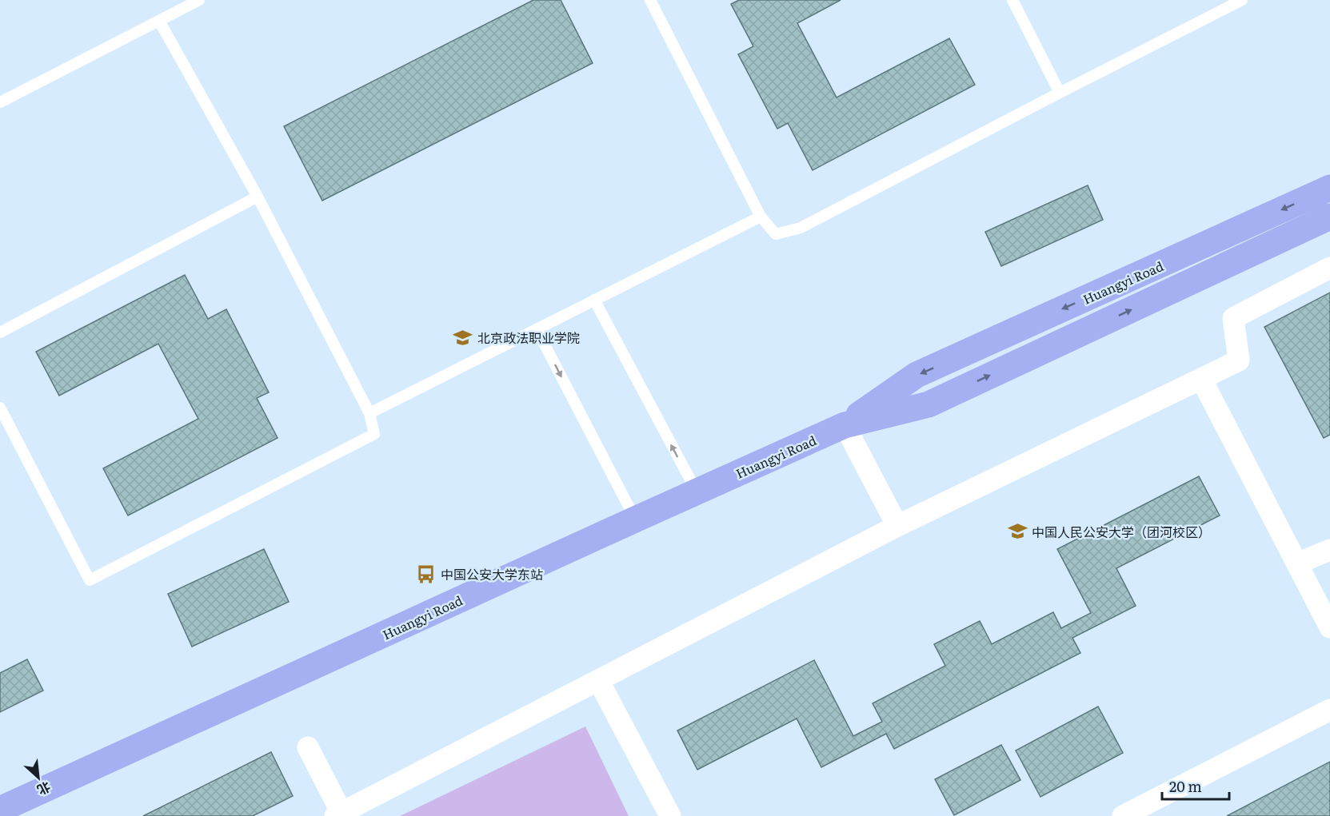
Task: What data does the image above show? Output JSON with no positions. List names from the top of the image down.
{
  "streets": {
    "main road": ["Huangyi Road"]
  },
  "places": {
    "school or university": ["北京政法职业学院", "中国人民公安大学（团河校区）"],
    "bus stop": ["中国公安大学东站"]
  },
  "scale_bar": "20 m",
  "north": "bottom right"
}
